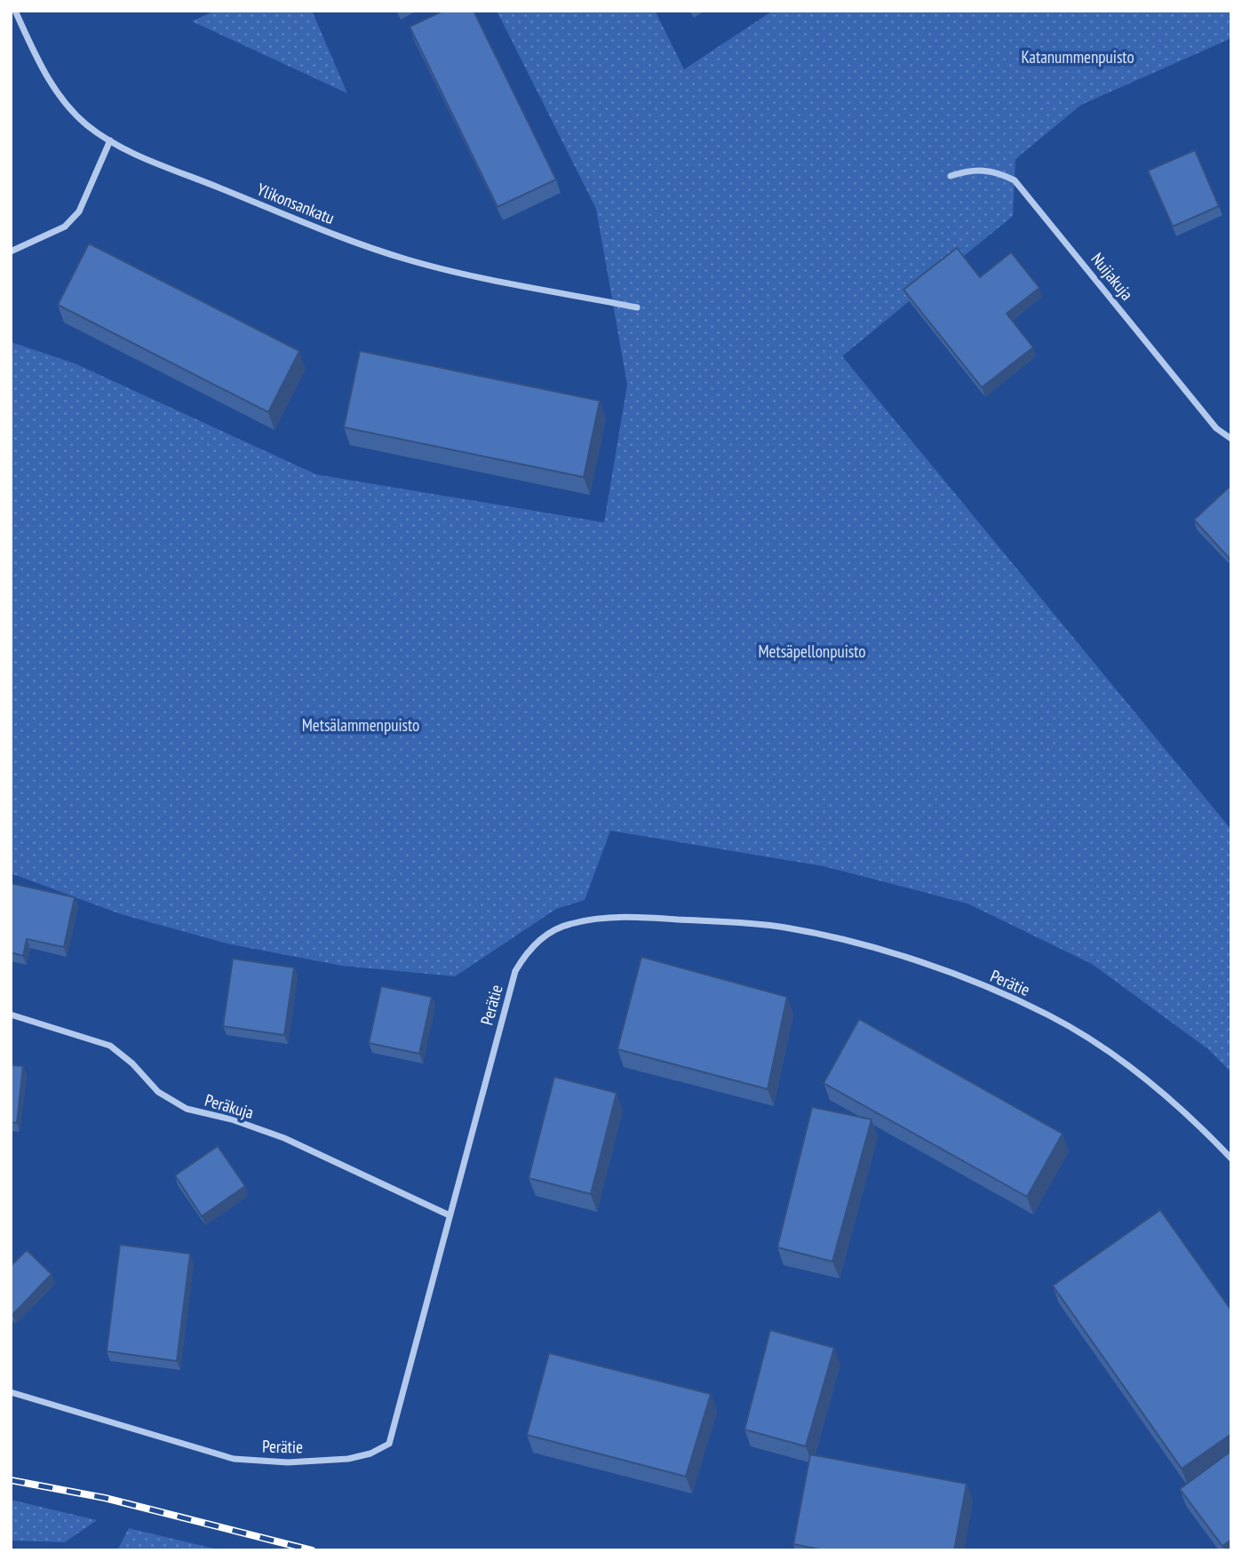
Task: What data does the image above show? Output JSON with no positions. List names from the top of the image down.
{
  "streets": {
    "street": [
      "Ylikonsankatu",
      "Nuijakuja",
      "Perätie",
      "Peräkuja"
    ]
  },
  "crossings": [
    ["Perätie", "Peräkuja"]
  ],
  "parks": ["Katanummenpuisto", "Metsäpellonpuisto", "Metsälammenpuisto"]
}
